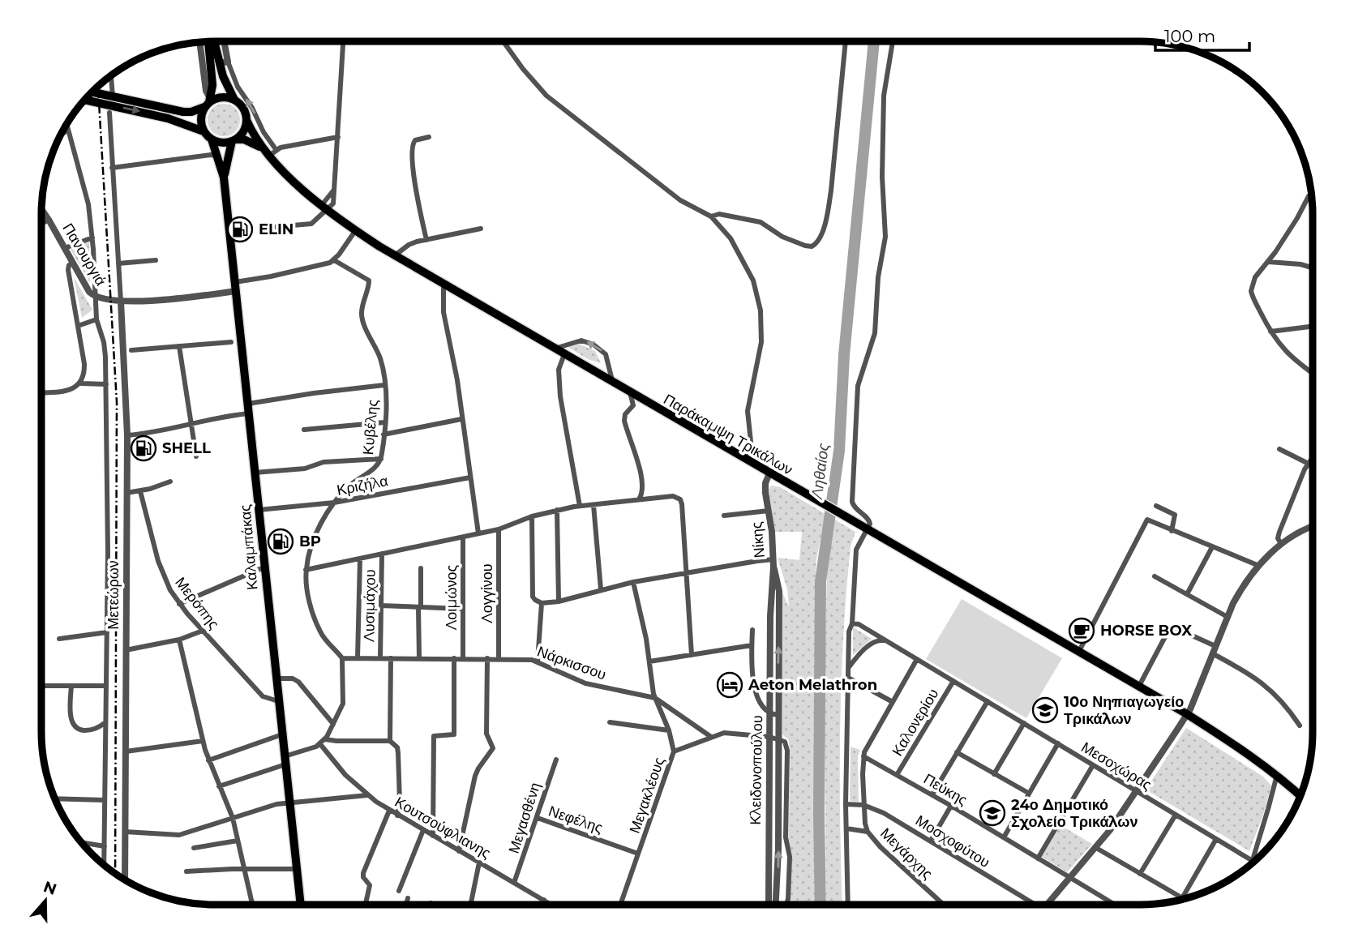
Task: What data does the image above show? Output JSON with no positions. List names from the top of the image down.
{
  "streets": {
    "main road": ["Παράκαμψη Τρικάλων", "Καλαμπάκας"],
    "street": [
      "Πανουργιά",
      "Κυβέλης",
      "Κριζήλα",
      "Νίκης",
      "Λογγίνου",
      "Μετεώρων",
      "Λοιμώνος",
      "Μερόπης",
      "Λυσιμάχου",
      "Νάρκισσου",
      "Καλονερίου",
      "Μεσοχώρας",
      "Κλειδονοπούλου",
      "Πεύκης",
      "Μεγακλέους",
      "Μεγασθένη",
      "Νεφέλης",
      "Κουτσούφλιανης",
      "Μοσχοφύτου",
      "Μεγάρχης"
    ]
  },
  "crossings": [
    ["Κυβέλης", "Κριζήλα"],
    ["Κυβέλης", "Νάρκισσου"],
    ["Παράκαμψη Τρικάλων", "Νίκης"],
    ["Παράκαμψη Τρικάλων", "Καλαμπάκας"],
    ["Κριζήλα", "Καλαμπάκας"],
    ["Νίκης", "Κλειδονοπούλου"],
    ["Καλαμπάκας", "Μερόπης"],
    ["Λογγίνου", "Νάρκισσου"],
    ["Λοιμώνος", "Νάρκισσου"],
    ["Λυσιμάχου", "Νάρκισσου"],
    ["Νάρκισσου", "Μεγακλέους"],
    ["Καλονερίου", "Μεσοχώρας"],
    ["Καλονερίου", "Πεύκης"],
    ["Πεύκης", "Μεγάρχης"],
    ["Μεγακλέους", "Νεφέλης"],
    ["Μεγασθένη", "Νεφέλης"],
    ["Μεγασθένη", "Κουτσούφλιανης"],
    ["Μοσχοφύτου", "Μεγάρχης"]
  ],
  "water": ["Ληθαίος"],
  "places": {
    "fuel station": ["ELIN", "SHELL", "BP"],
    "cafe": ["HORSE BOX"],
    "hotel": ["Aeton Melathron"],
    "school or university": ["10ο Νηπιαγωγείο Τρικάλων", "24ο Δημοτικό Σχολείο Τρικάλων"]
  },
  "scale_bar": "100 m",
  "north": "top"
}
